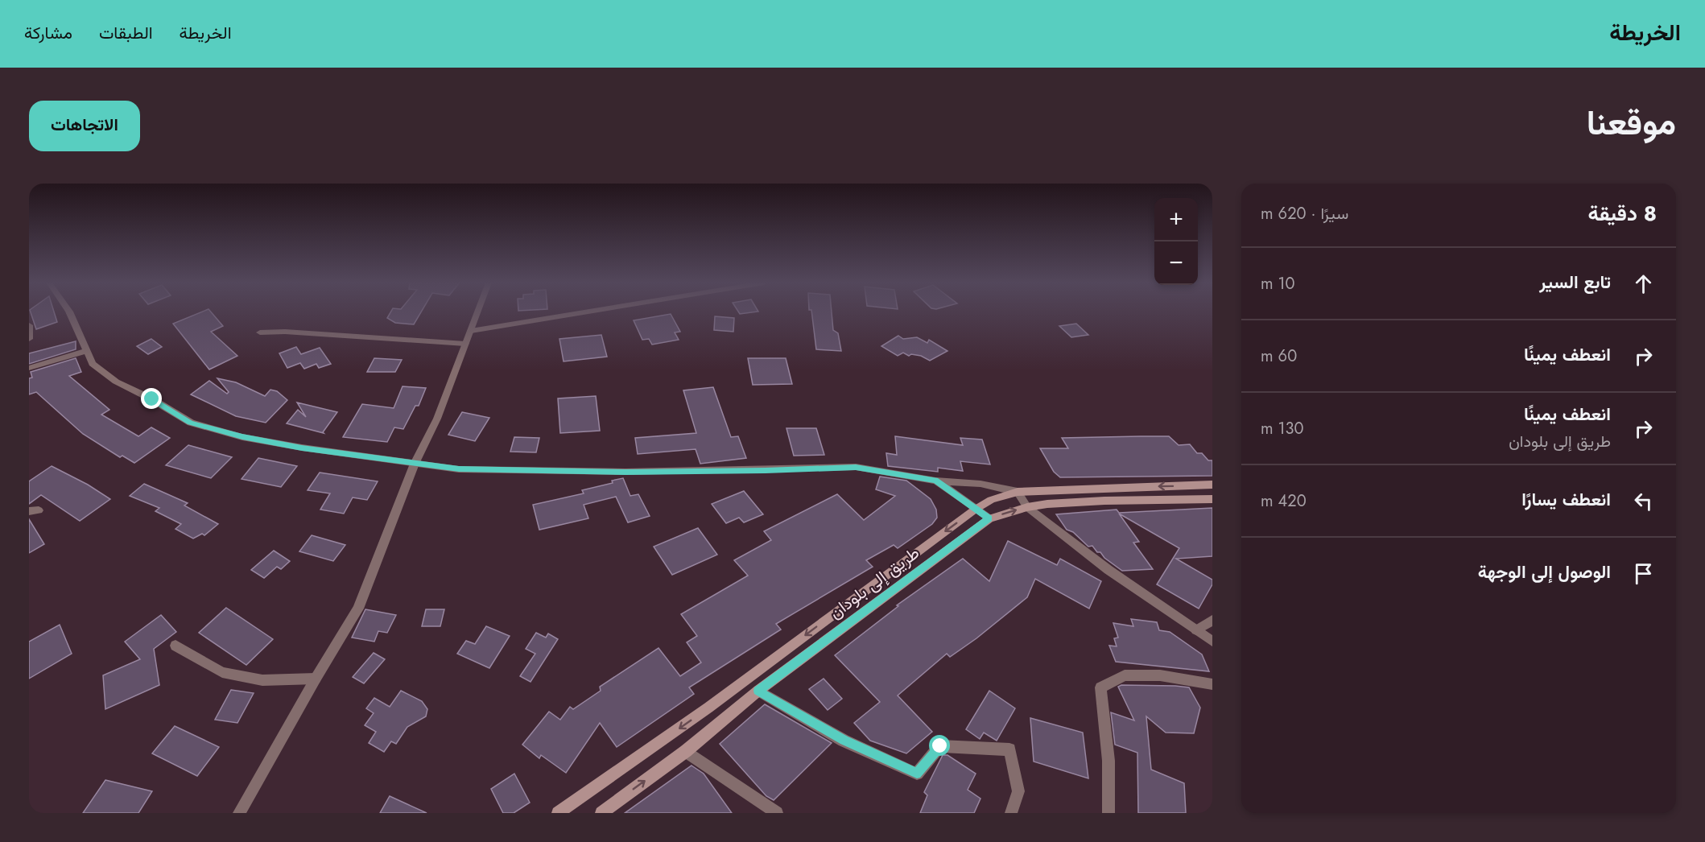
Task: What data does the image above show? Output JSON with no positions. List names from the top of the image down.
{
  "streets": {
    "main road": ["طريق إلى بلودان"]
  },
  "page": {
    "header": "الخريطة",
    "nav": ["الخريطة", "الطبقات", "مشاركة"],
    "title": "موقعنا",
    "buttons": "الاتجاهات",
    "heading": ["8 دقيقة", "سيرًا · 620 m"],
    "map_buttons": ["+", "−"],
    "list": [
      ["تابع السير", "10 m"],
      ["انعطف يمينًا", "60 m"],
      ["انعطف يمينًا", "طريق إلى بلودان", "130 m"],
      ["انعطف يسارًا", "420 m"],
      "الوصول إلى الوجهة"
    ]
  }
}
